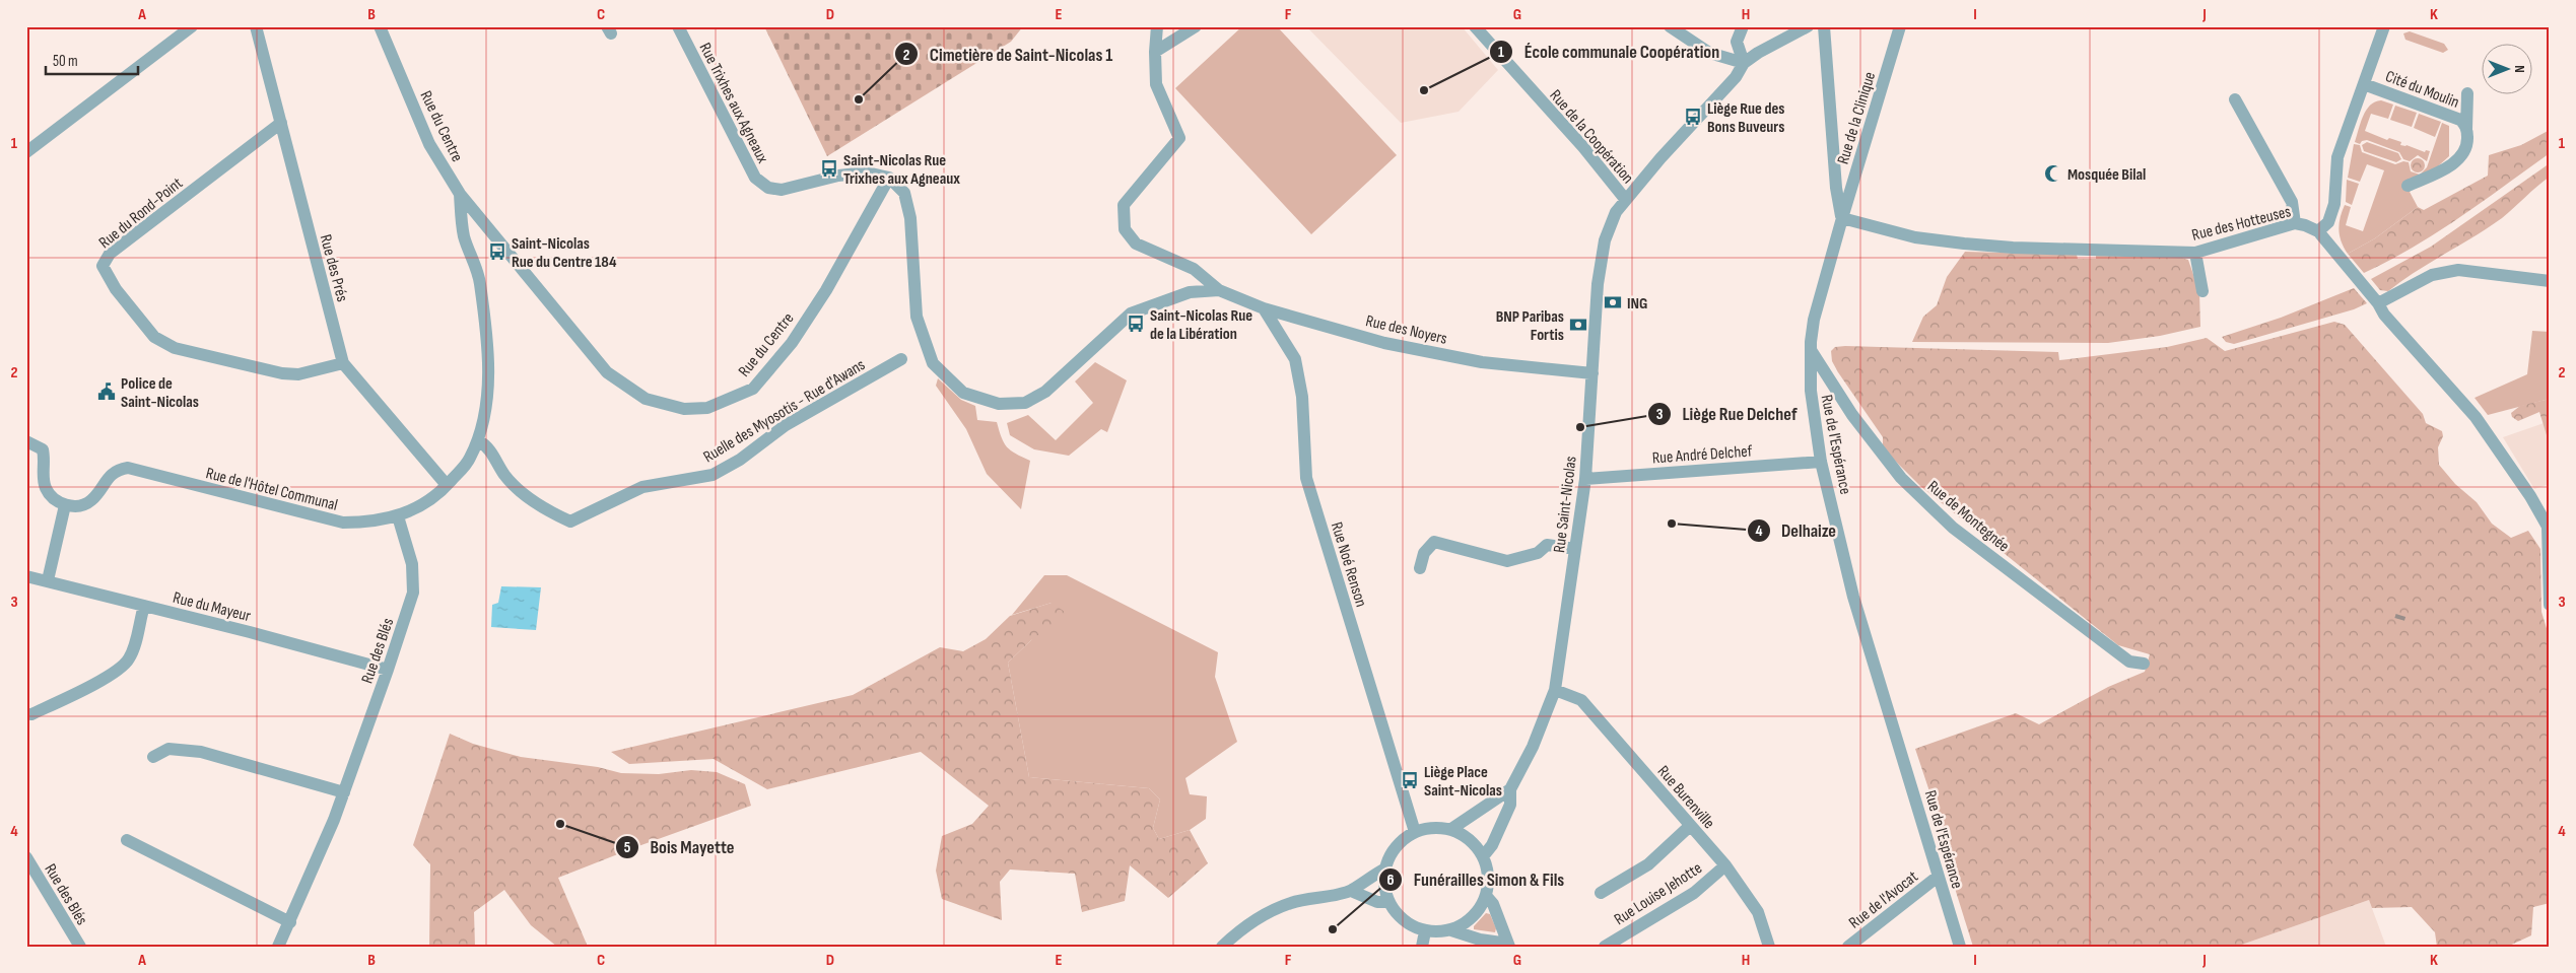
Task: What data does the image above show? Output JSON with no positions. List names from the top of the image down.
{
  "streets": {
    "street": [
      "Cité du Moulin",
      "Rue Trixhes aux Agneaux",
      "Rue de la Clinique",
      "Rue du Centre",
      "Rue de la Coopération",
      "Rue du Rond-Point",
      "Rue des Hotteuses",
      "Rue des Prés",
      "Rue des Noyers",
      "Ruelle des Myosotis - Rue d'Awans",
      "Rue de l'Espérance",
      "Rue André Delchef",
      "Rue de l'Hôtel Communal",
      "Rue Saint-Nicolas",
      "Rue de Montegnée",
      "Rue Noé Renson",
      "Rue du Mayeur",
      "Rue des Blés",
      "Rue Burenville",
      "Rue Louise Jehotte",
      "Rue de l'Avocat"
    ]
  },
  "crossings": [
    ["Cité du Moulin", "Rue des Hotteuses"],
    ["Rue Trixhes aux Agneaux", "Rue du Centre"],
    ["Rue de la Clinique", "Rue des Hotteuses"],
    ["Rue de la Clinique", "Rue de l'Espérance"],
    ["Rue du Centre", "Rue de l'Hôtel Communal"],
    ["Rue de la Coopération", "Rue Saint-Nicolas"],
    ["Rue du Rond-Point", "Rue des Prés"],
    ["Rue des Hotteuses", "Rue de l'Espérance"],
    ["Rue des Prés", "Rue de l'Hôtel Communal"],
    ["Rue des Noyers", "Rue Saint-Nicolas"],
    ["Rue des Noyers", "Rue Noé Renson"],
    ["Ruelle des Myosotis - Rue d'Awans", "Rue de l'Hôtel Communal"],
    ["Rue de l'Espérance", "Rue André Delchef"],
    ["Rue de l'Espérance", "Rue de Montegnée"],
    ["Rue de l'Espérance", "Rue de l'Avocat"],
    ["Rue André Delchef", "Rue Saint-Nicolas"],
    ["Rue de l'Hôtel Communal", "Rue des Blés"],
    ["Rue Saint-Nicolas", "Rue Noé Renson"],
    ["Rue Saint-Nicolas", "Rue Burenville"],
    ["Rue du Mayeur", "Rue des Blés"],
    ["Rue Burenville", "Rue Louise Jehotte"]
  ],
  "places": {
    "other": [
      "École communale Coopération",
      "Cimetière de Saint-Nicolas 1",
      "Liège Rue Delchef",
      "Delhaize",
      "Bois Mayette",
      "Funérailles Simon & Fils"
    ],
    "bus stop": [
      "Liège Rue des Bons Buveurs",
      "Saint-Nicolas Rue Trixhes aux Agneaux",
      "Saint-Nicolas Rue du Centre 184",
      "Saint-Nicolas Rue de la Libération",
      "Liège Place Saint-Nicolas"
    ],
    "mosque": ["Mosquée Bilal"],
    "bank": ["ING", "BNP Paribas Fortis"],
    "public building": ["Police de Saint-Nicolas"]
  },
  "scale_bar": "50 m",
  "north": "right",
  "grid": {
    "columns": [
      "A",
      "B",
      "C",
      "D",
      "E",
      "F",
      "G",
      "H",
      "I",
      "J",
      "K"
    ],
    "rows": [
      "1",
      "2",
      "3",
      "4"
    ]
  }
}
